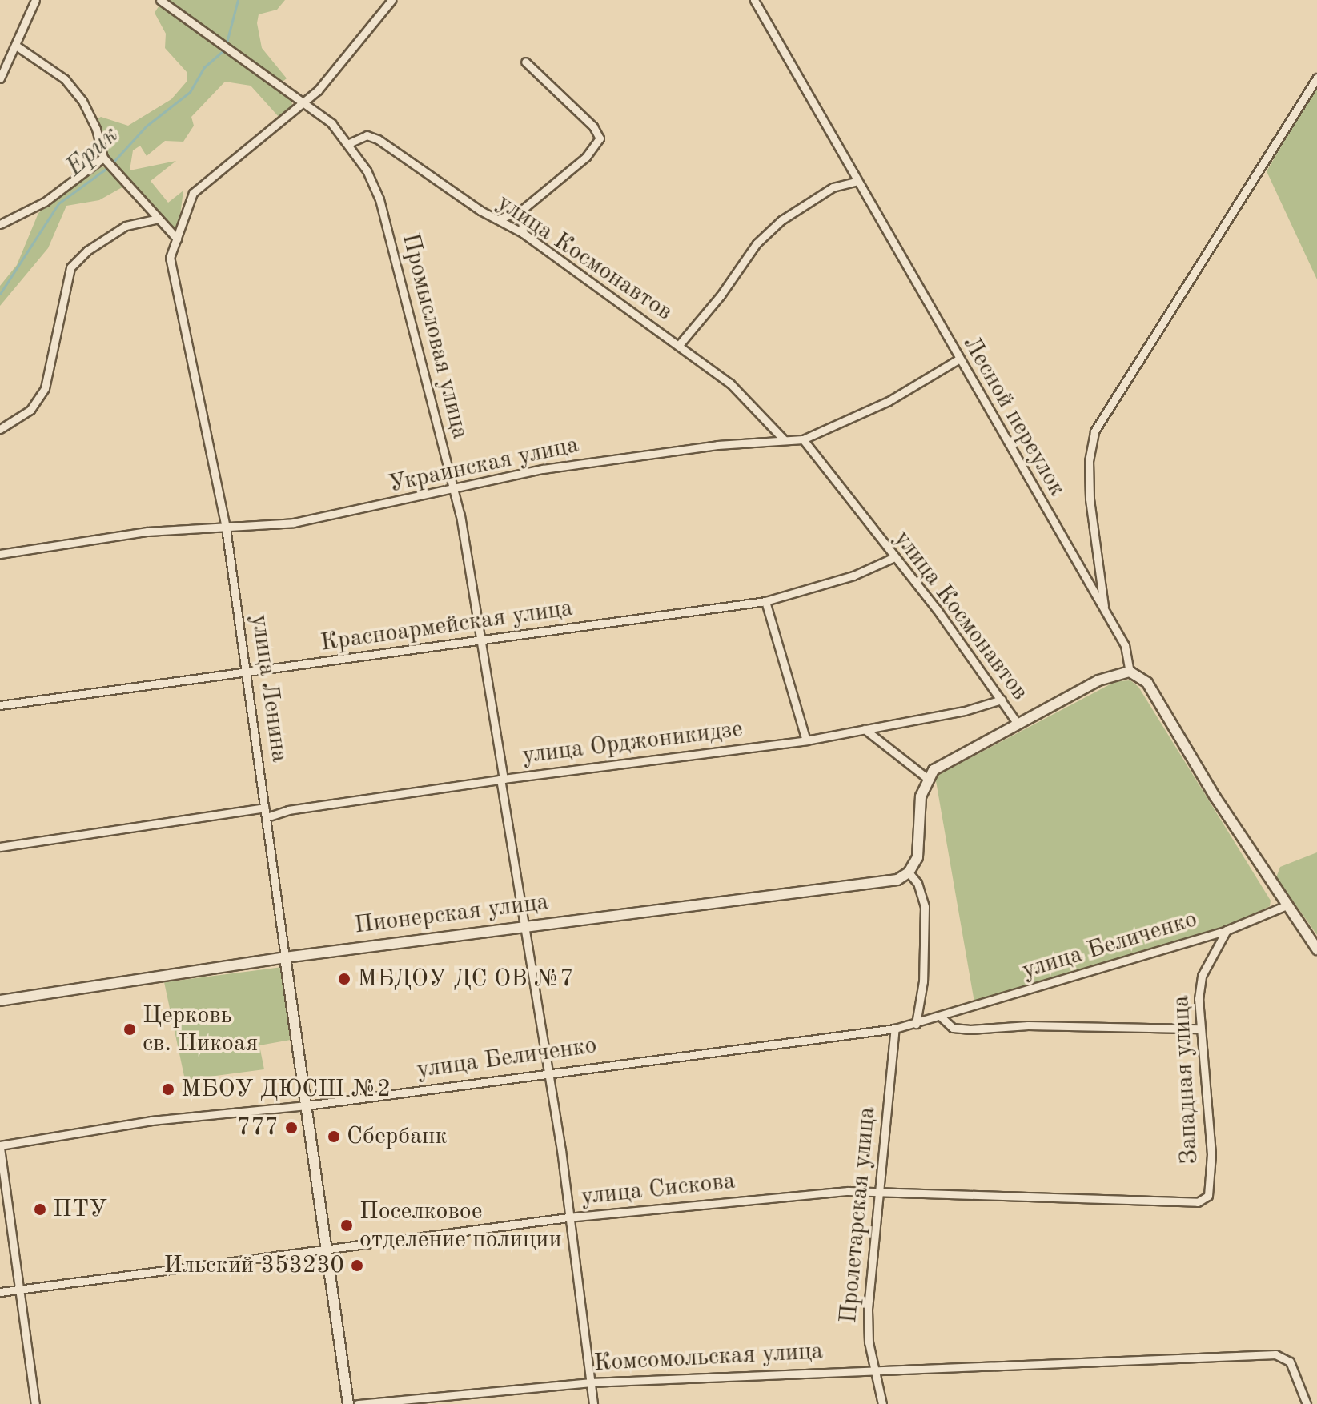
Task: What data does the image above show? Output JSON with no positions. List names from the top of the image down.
{
  "streets": {
    "street": [
      "улица Космонавтов",
      "Промысловая улица",
      "Лесной переулок",
      "Украинская улица",
      "Красноармейская улица",
      "улица Ленина",
      "улица Орджоникидзе",
      "Пионерская улица",
      "улица Беличенко",
      "Западная улица",
      "улица Сискова",
      "Пролетарская улица",
      "Комсомольская улица"
    ]
  },
  "crossings": [
    ["улица Космонавтов", "Промысловая улица"],
    ["улица Космонавтов", "Украинская улица"],
    ["улица Космонавтов", "Красноармейская улица"],
    ["улица Космонавтов", "улица Орджоникидзе"],
    ["Промысловая улица", "Украинская улица"],
    ["Промысловая улица", "Красноармейская улица"],
    ["Промысловая улица", "улица Ленина"],
    ["Промысловая улица", "улица Орджоникидзе"],
    ["Промысловая улица", "Пионерская улица"],
    ["Промысловая улица", "улица Беличенко"],
    ["Промысловая улица", "улица Сискова"],
    ["Промысловая улица", "Комсомольская улица"],
    ["Лесной переулок", "Украинская улица"],
    ["Украинская улица", "улица Ленина"],
    ["Красноармейская улица", "улица Ленина"],
    ["улица Ленина", "улица Орджоникидзе"],
    ["улица Ленина", "Пионерская улица"],
    ["улица Ленина", "улица Беличенко"],
    ["улица Ленина", "улица Сискова"],
    ["улица Беличенко", "Западная улица"],
    ["улица Беличенко", "Пролетарская улица"],
    ["Западная улица", "улица Сискова"],
    ["улица Сискова", "Пролетарская улица"],
    ["Пролетарская улица", "Комсомольская улица"]
  ],
  "water": ["Ерик"],
  "places": [
    "МБДОУ ДС ОВ №7",
    "Церковь св. Никоая",
    "МБОУ ДЮСШ №2",
    "777",
    "Сбербанк",
    "ПТУ",
    "Поселковое отделение полиции",
    "Ильский 353230"
  ]
}
